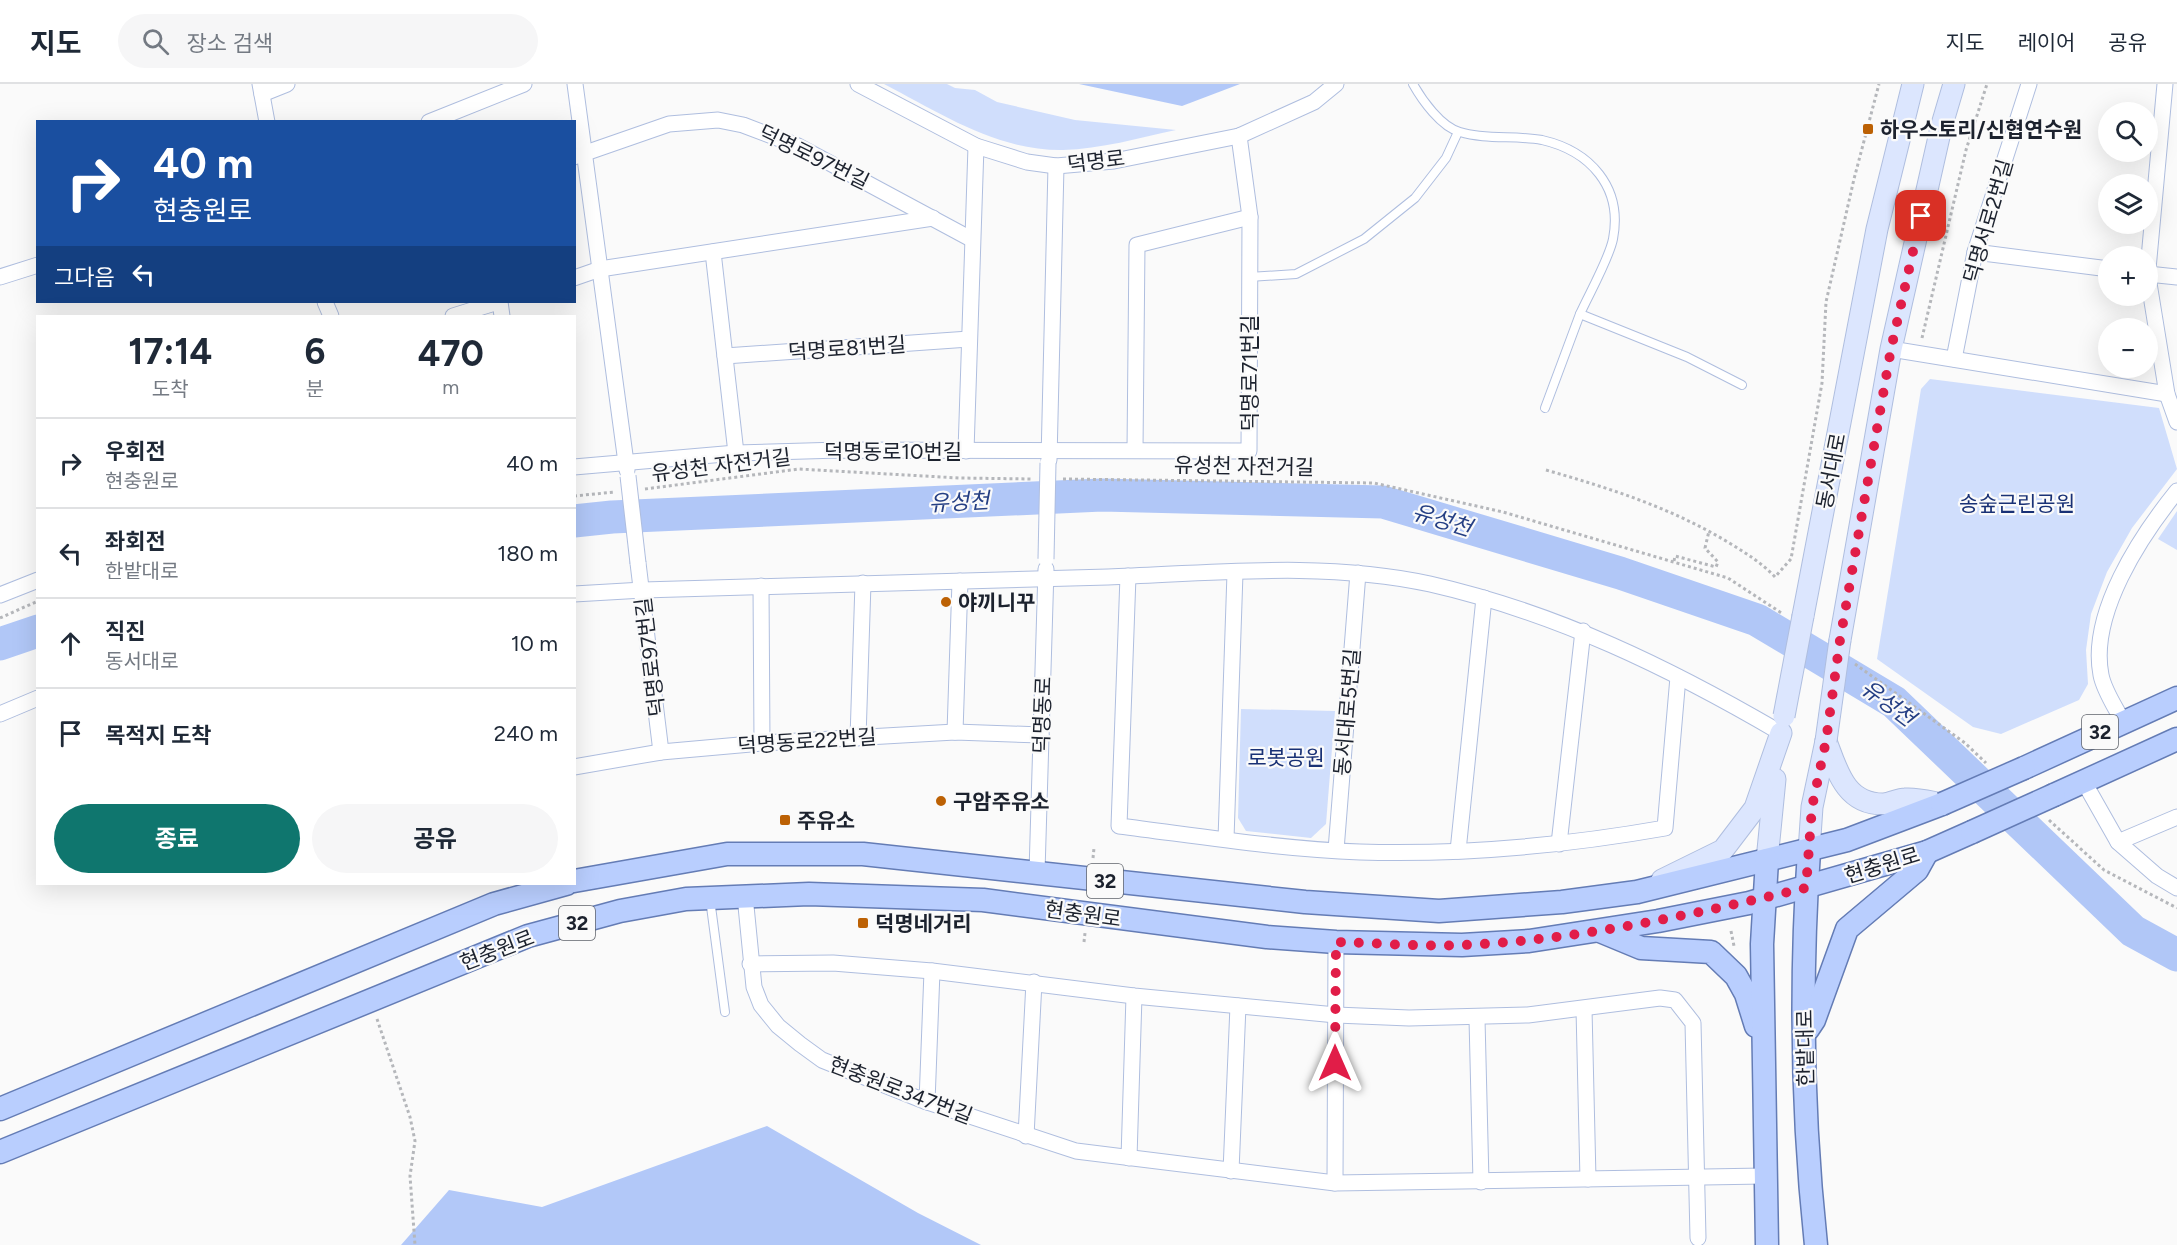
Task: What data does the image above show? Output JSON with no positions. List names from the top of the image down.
{
  "streets": {
    "main road": ["32", "현충원로", "한밭대로"],
    "street": [
      "덕명로97번길",
      "덕명로",
      "덕명서로2번길",
      "덕명로81번길",
      "덕명로71번길",
      "덕명동로10번길",
      "동서대로",
      "동서대로5번길",
      "덕명동로",
      "덕명동로22번길",
      "현충원로347번길"
    ],
    "path": ["유성천 자전거길"]
  },
  "crossings": [
    ["덕명로97번길", "덕명동로10번길"],
    ["덕명로97번길", "덕명동로22번길"],
    ["덕명로", "덕명로71번길"],
    ["덕명로71번길", "덕명동로10번길"],
    ["덕명로71번길", "덕명동로"],
    ["덕명동로10번길", "덕명동로"],
    ["유성천 자전거길", "동서대로"],
    ["동서대로", "현충원로"],
    ["동서대로", "한밭대로"],
    ["덕명동로", "덕명동로22번길"],
    ["덕명동로", "현충원로"],
    ["현충원로", "한밭대로"],
    ["현충원로", "현충원로347번길"],
    ["한밭대로", "현충원로347번길"]
  ],
  "water": ["유성천"],
  "parks": ["송숲근린공원", "로봇공원"],
  "places": {
    "transit": ["하우스토리/신협연수원", "주유소", "덕명네거리"],
    "other": ["야끼니꾸", "구암주유소"]
  },
  "page": {
    "header": "지도",
    "search": "장소 검색",
    "nav": ["지도", "레이어", "공유"],
    "map_buttons": ["+", "−"],
    "turn": ["40 m", "현충원로"],
    "then": "그다음",
    "eta": [
      "17:14",
      "도착",
      "6",
      "분",
      "470",
      "m"
    ],
    "list": [
      {
        "name": "우회전",
        "note": "현충원로",
        "value": "40 m"
      },
      {
        "name": "좌회전",
        "note": "한밭대로",
        "value": "180 m"
      },
      {
        "name": "직진",
        "note": "동서대로",
        "value": "10 m"
      },
      {
        "name": "목적지 도착",
        "value": "240 m"
      }
    ],
    "buttons": ["종료", "공유"]
  }
}
